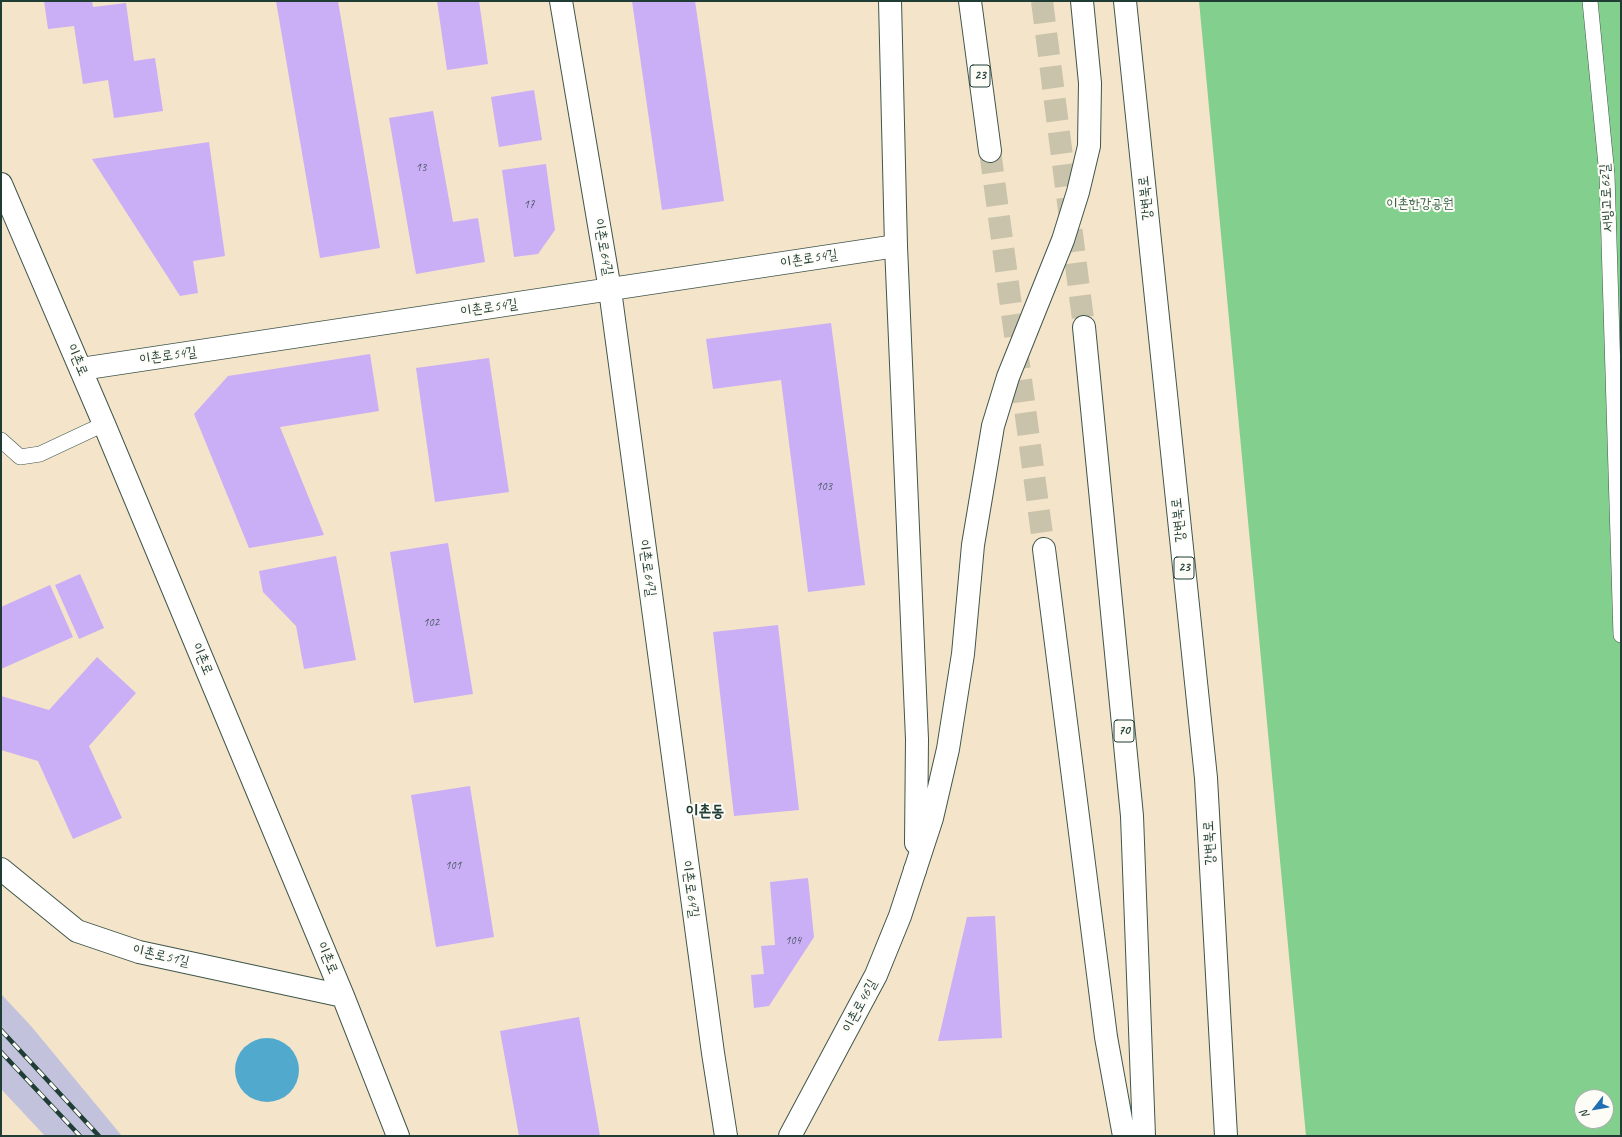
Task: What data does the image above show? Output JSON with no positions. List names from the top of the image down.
{
  "streets": {
    "main road": [
      "23",
      "강변북로",
      "이촌로64길",
      "이촌로54길",
      "이촌로",
      "70",
      "이촌로51길",
      "이촌로46길"
    ],
    "lane": ["서빙고로62길"]
  },
  "crossings": [
    ["이촌로64길", "이촌로54길"],
    ["이촌로54길", "이촌로"],
    ["이촌로", "이촌로51길"]
  ],
  "districts": ["이촌동"],
  "parks": ["이촌한강공원"],
  "house_numbers": [
    "13",
    "17",
    "103",
    "102",
    "101",
    "104"
  ],
  "north": "bottom left"
}
